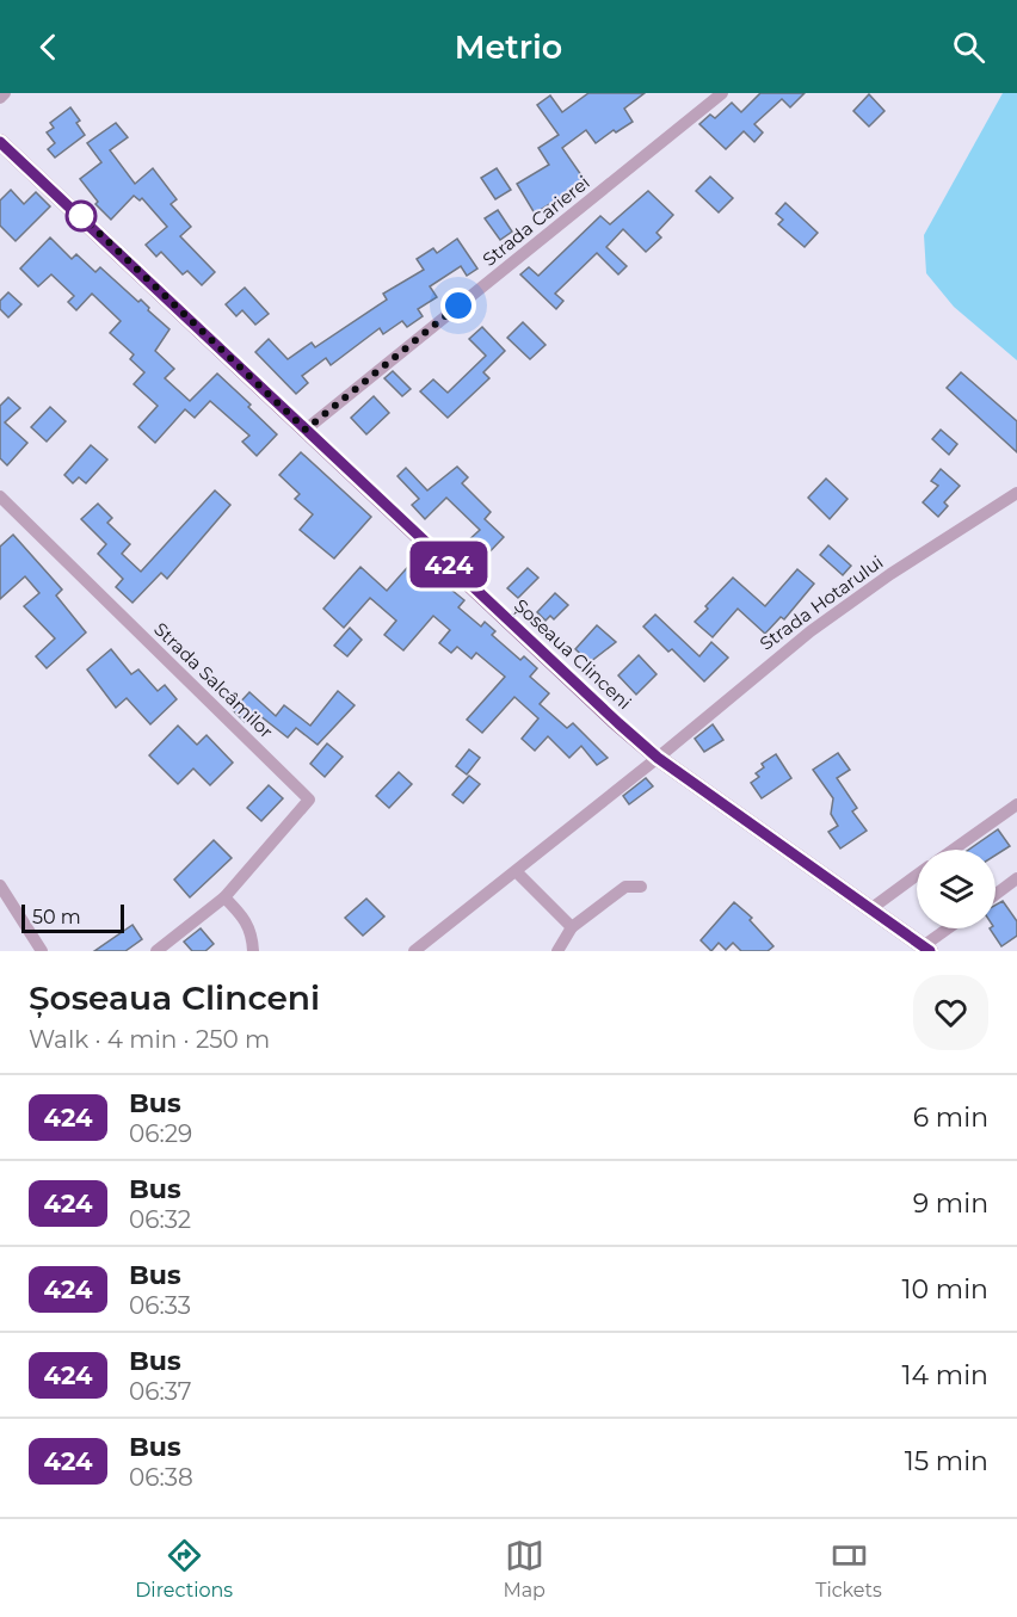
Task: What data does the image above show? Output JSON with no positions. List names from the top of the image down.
{
  "streets": {
    "main road": ["Șoseaua Clinceni"],
    "street": ["Strada Carierei", "Strada Hotarului", "Strada Salcâmilor"]
  },
  "crossings": [
    ["Strada Carierei", "Șoseaua Clinceni"],
    ["Strada Hotarului", "Șoseaua Clinceni"]
  ],
  "lines": ["bus line 424"],
  "scale_bar": "50 m",
  "page": {
    "header": "Metrio",
    "on_map": "424",
    "scale": "50 m",
    "heading": ["Șoseaua Clinceni", "Walk · 4 min · 250 m"],
    "list": [
      {
        "mark": "424",
        "name": "Bus",
        "note": "06:29",
        "value": "6 min"
      },
      {
        "mark": "424",
        "name": "Bus",
        "note": "06:32",
        "value": "9 min"
      },
      {
        "mark": "424",
        "name": "Bus",
        "note": "06:33",
        "value": "10 min"
      },
      {
        "mark": "424",
        "name": "Bus",
        "note": "06:37",
        "value": "14 min"
      },
      {
        "mark": "424",
        "name": "Bus",
        "note": "06:38",
        "value": "15 min"
      }
    ],
    "tabs": ["Directions", "Map", "Tickets"]
  }
}
